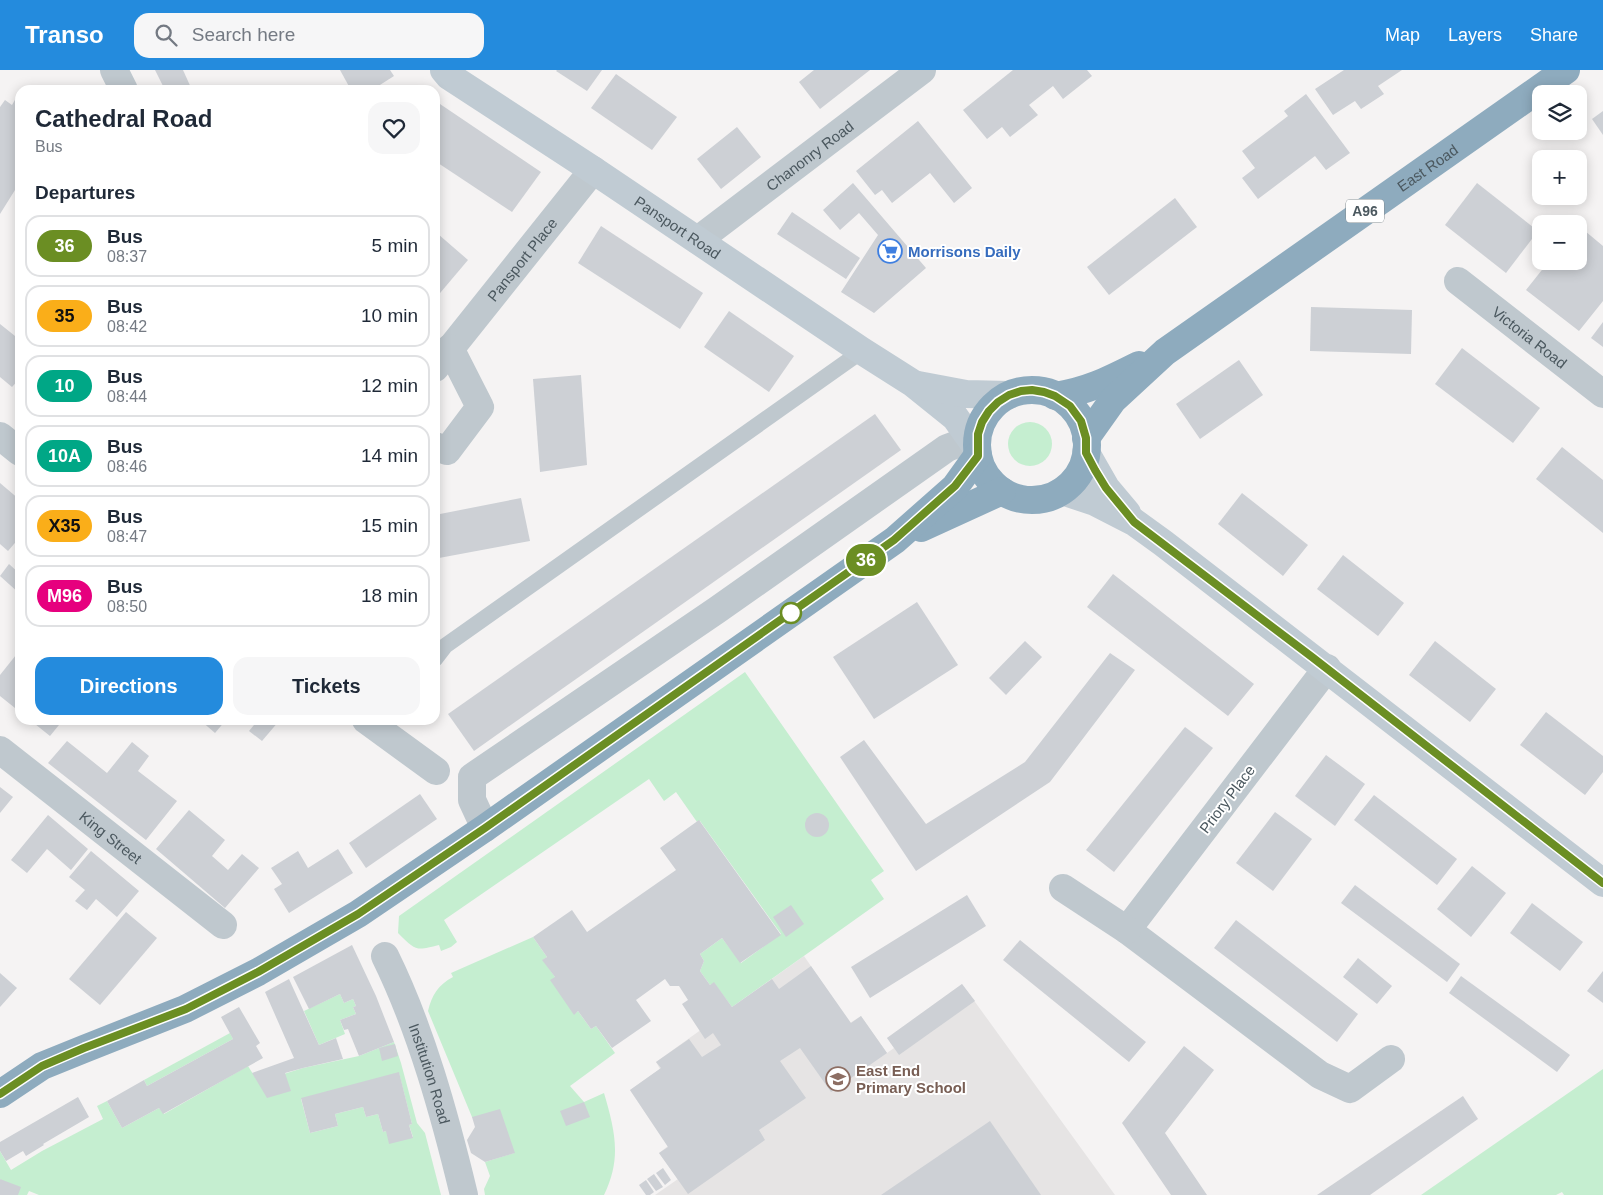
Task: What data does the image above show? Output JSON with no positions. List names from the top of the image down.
{
  "streets": {
    "highway": ["East Road", "A96"],
    "street": [
      "Chanonry Road",
      "Pansport Road",
      "Pansport Place",
      "Victoria Road",
      "Priory Place",
      "King Street",
      "Institution Road"
    ]
  },
  "crossings": [
    ["Chanonry Road", "Pansport Road"],
    ["East Road", "A96"],
    ["A96", "Pansport Road"],
    ["Pansport Road", "Pansport Place"]
  ],
  "places": {
    "supermarket": ["Morrisons Daily"],
    "school or university": ["East End Primary School"]
  },
  "lines": ["bus line 36"],
  "page": {
    "header": "Transo",
    "search": "Search here",
    "nav": ["Map", "Layers", "Share"],
    "on_map": "36",
    "map_buttons": ["+", "−"],
    "heading": [
      ["Cathedral Road", "Bus"],
      "Departures"
    ],
    "list": [
      {
        "mark": "36",
        "name": "Bus",
        "note": "08:37",
        "value": "5 min"
      },
      {
        "mark": "35",
        "name": "Bus",
        "note": "08:42",
        "value": "10 min"
      },
      {
        "mark": "10",
        "name": "Bus",
        "note": "08:44",
        "value": "12 min"
      },
      {
        "mark": "10A",
        "name": "Bus",
        "note": "08:46",
        "value": "14 min"
      },
      {
        "mark": "X35",
        "name": "Bus",
        "note": "08:47",
        "value": "15 min"
      },
      {
        "mark": "M96",
        "name": "Bus",
        "note": "08:50",
        "value": "18 min"
      }
    ],
    "buttons": ["Directions", "Tickets"]
  }
}
